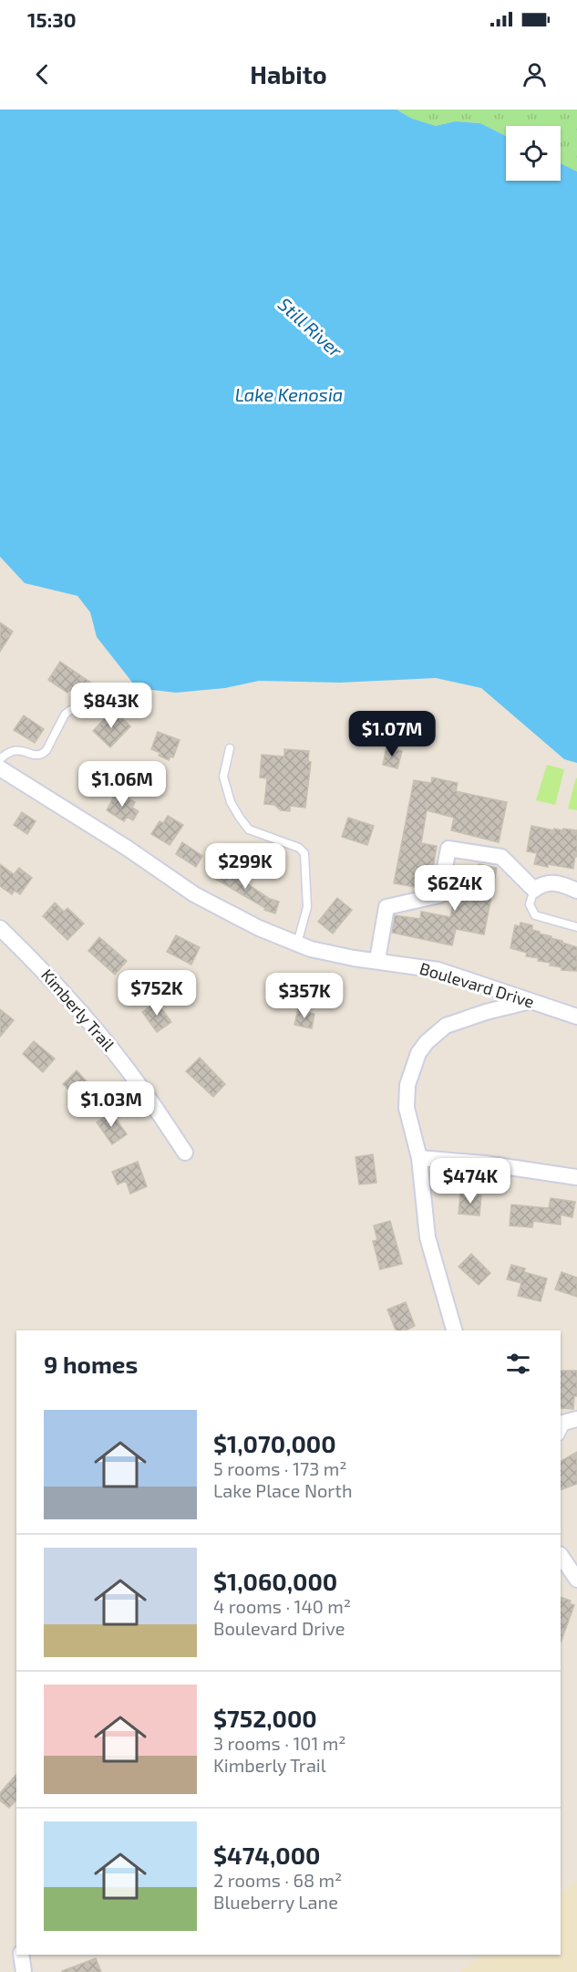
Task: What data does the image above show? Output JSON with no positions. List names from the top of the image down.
{
  "streets": {
    "street": ["Boulevard Drive", "Kimberly Trail"]
  },
  "water": ["Still River", "Lake Kenosia"],
  "page": {
    "status": "15:30",
    "header": "Habito",
    "price": [
      "$843K",
      "$1.07M",
      "$1.06M",
      "$299K",
      "$624K",
      "$752K",
      "$357K",
      "$1.03M",
      "$474K"
    ],
    "heading": "9 homes",
    "list": [
      {
        "name": "$1,070,000",
        "note": "5 rooms · 173 m² · Lake Place North"
      },
      {
        "name": "$1,060,000",
        "note": "4 rooms · 140 m² · Boulevard Drive"
      },
      {
        "name": "$752,000",
        "note": "3 rooms · 101 m² · Kimberly Trail"
      },
      {
        "name": "$474,000",
        "note": "2 rooms · 68 m² · Blueberry Lane"
      }
    ]
  }
}
